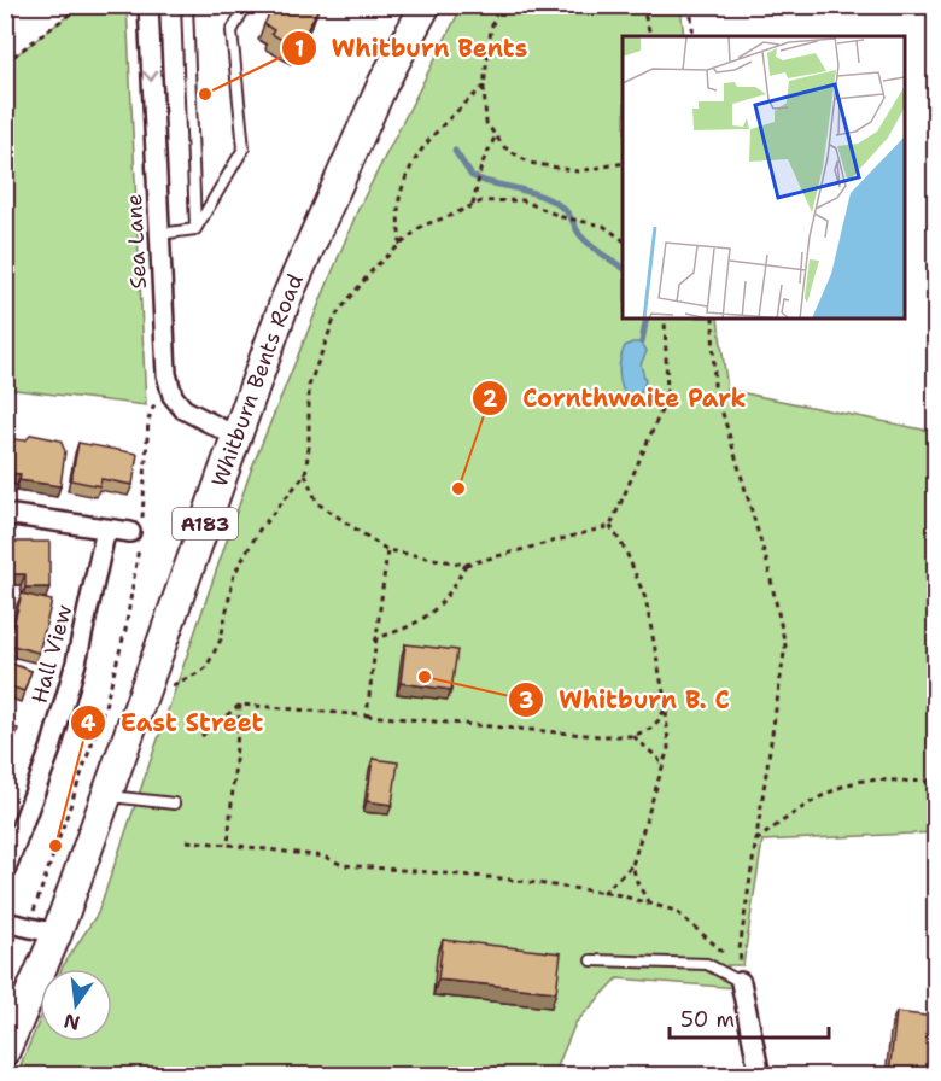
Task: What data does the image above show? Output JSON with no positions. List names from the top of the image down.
{
  "streets": {
    "main road": ["Whitburn Bents Road", "A183"],
    "street": ["Sea Lane", "Hall View"]
  },
  "one_way": ["Sea Lane"],
  "places": [
    "Whitburn Bents",
    "Cornthwaite Park",
    "Whitburn B. C",
    "East Street"
  ],
  "scale_bar": "50 m",
  "north": "bottom"
}
